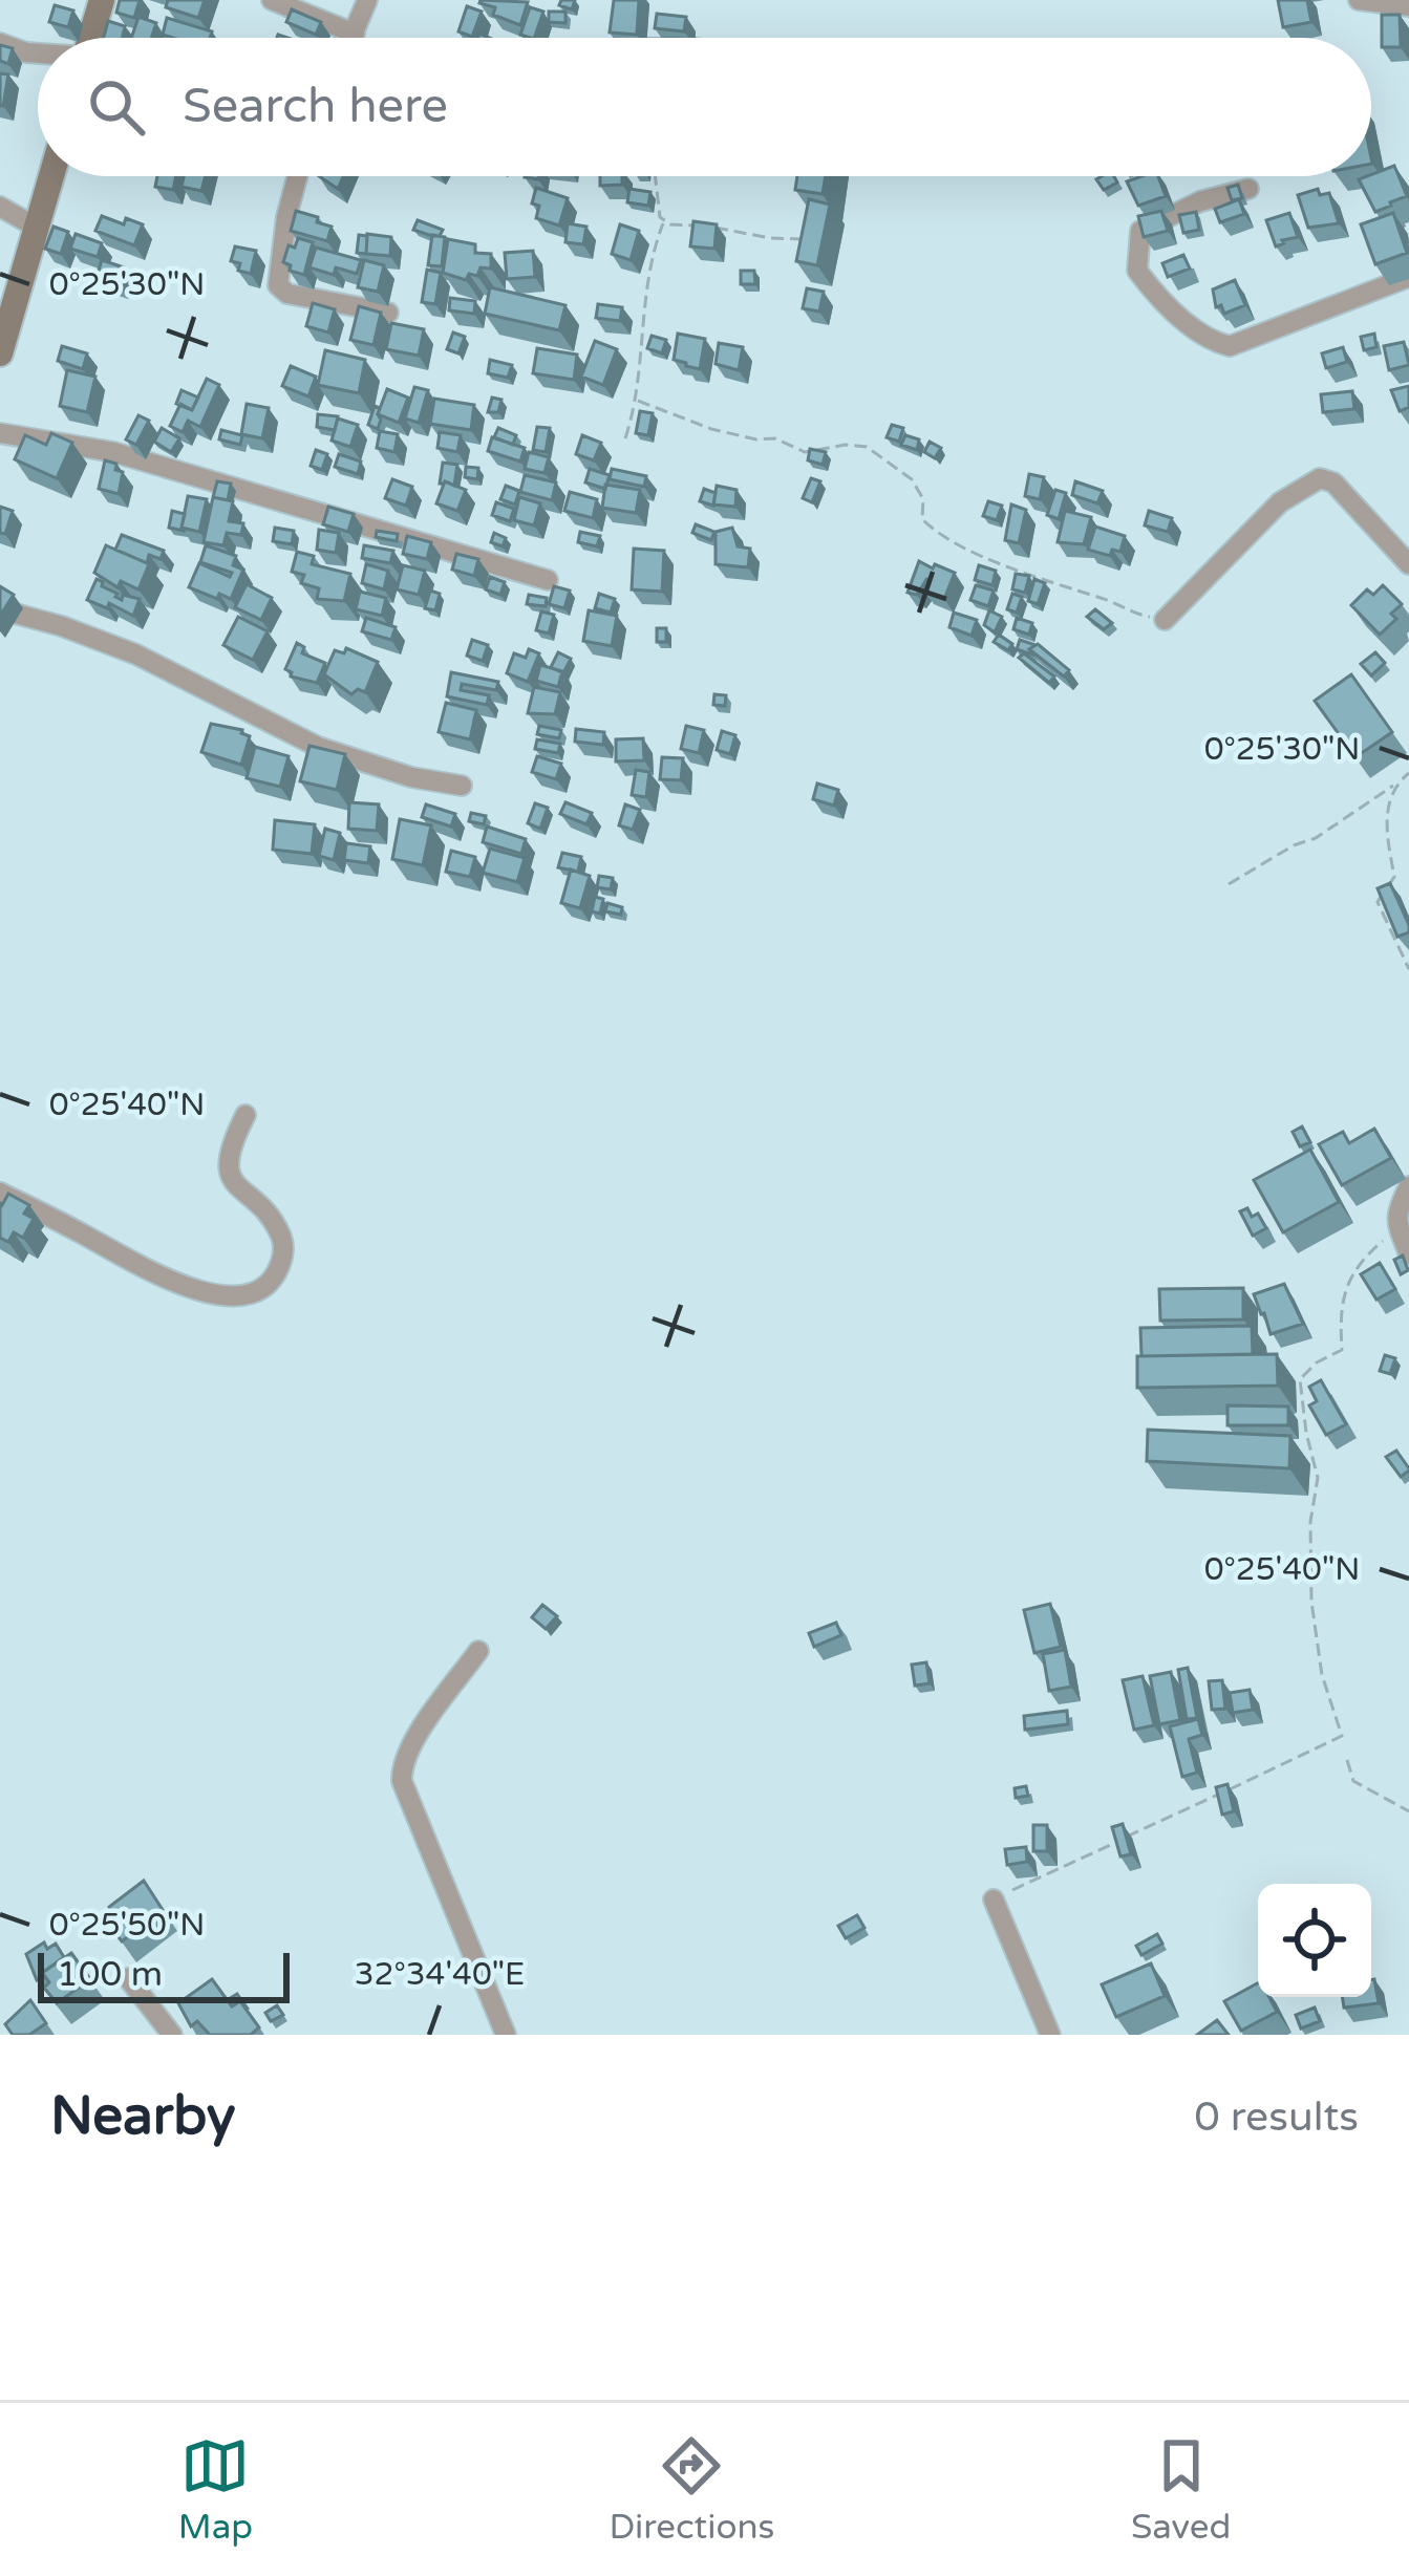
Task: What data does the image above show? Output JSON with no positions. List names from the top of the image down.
{
  "scale_bar": "100 m",
  "page": {
    "search": "Search here",
    "scale": "100 m",
    "heading": ["Nearby", "0 results"],
    "nav": ["Map", "Directions", "Saved"]
  },
  "coordinates": [
    "0°25'30\"N",
    "0°25'40\"N",
    "0°25'50\"N",
    "32°34'40\"E"
  ]
}
